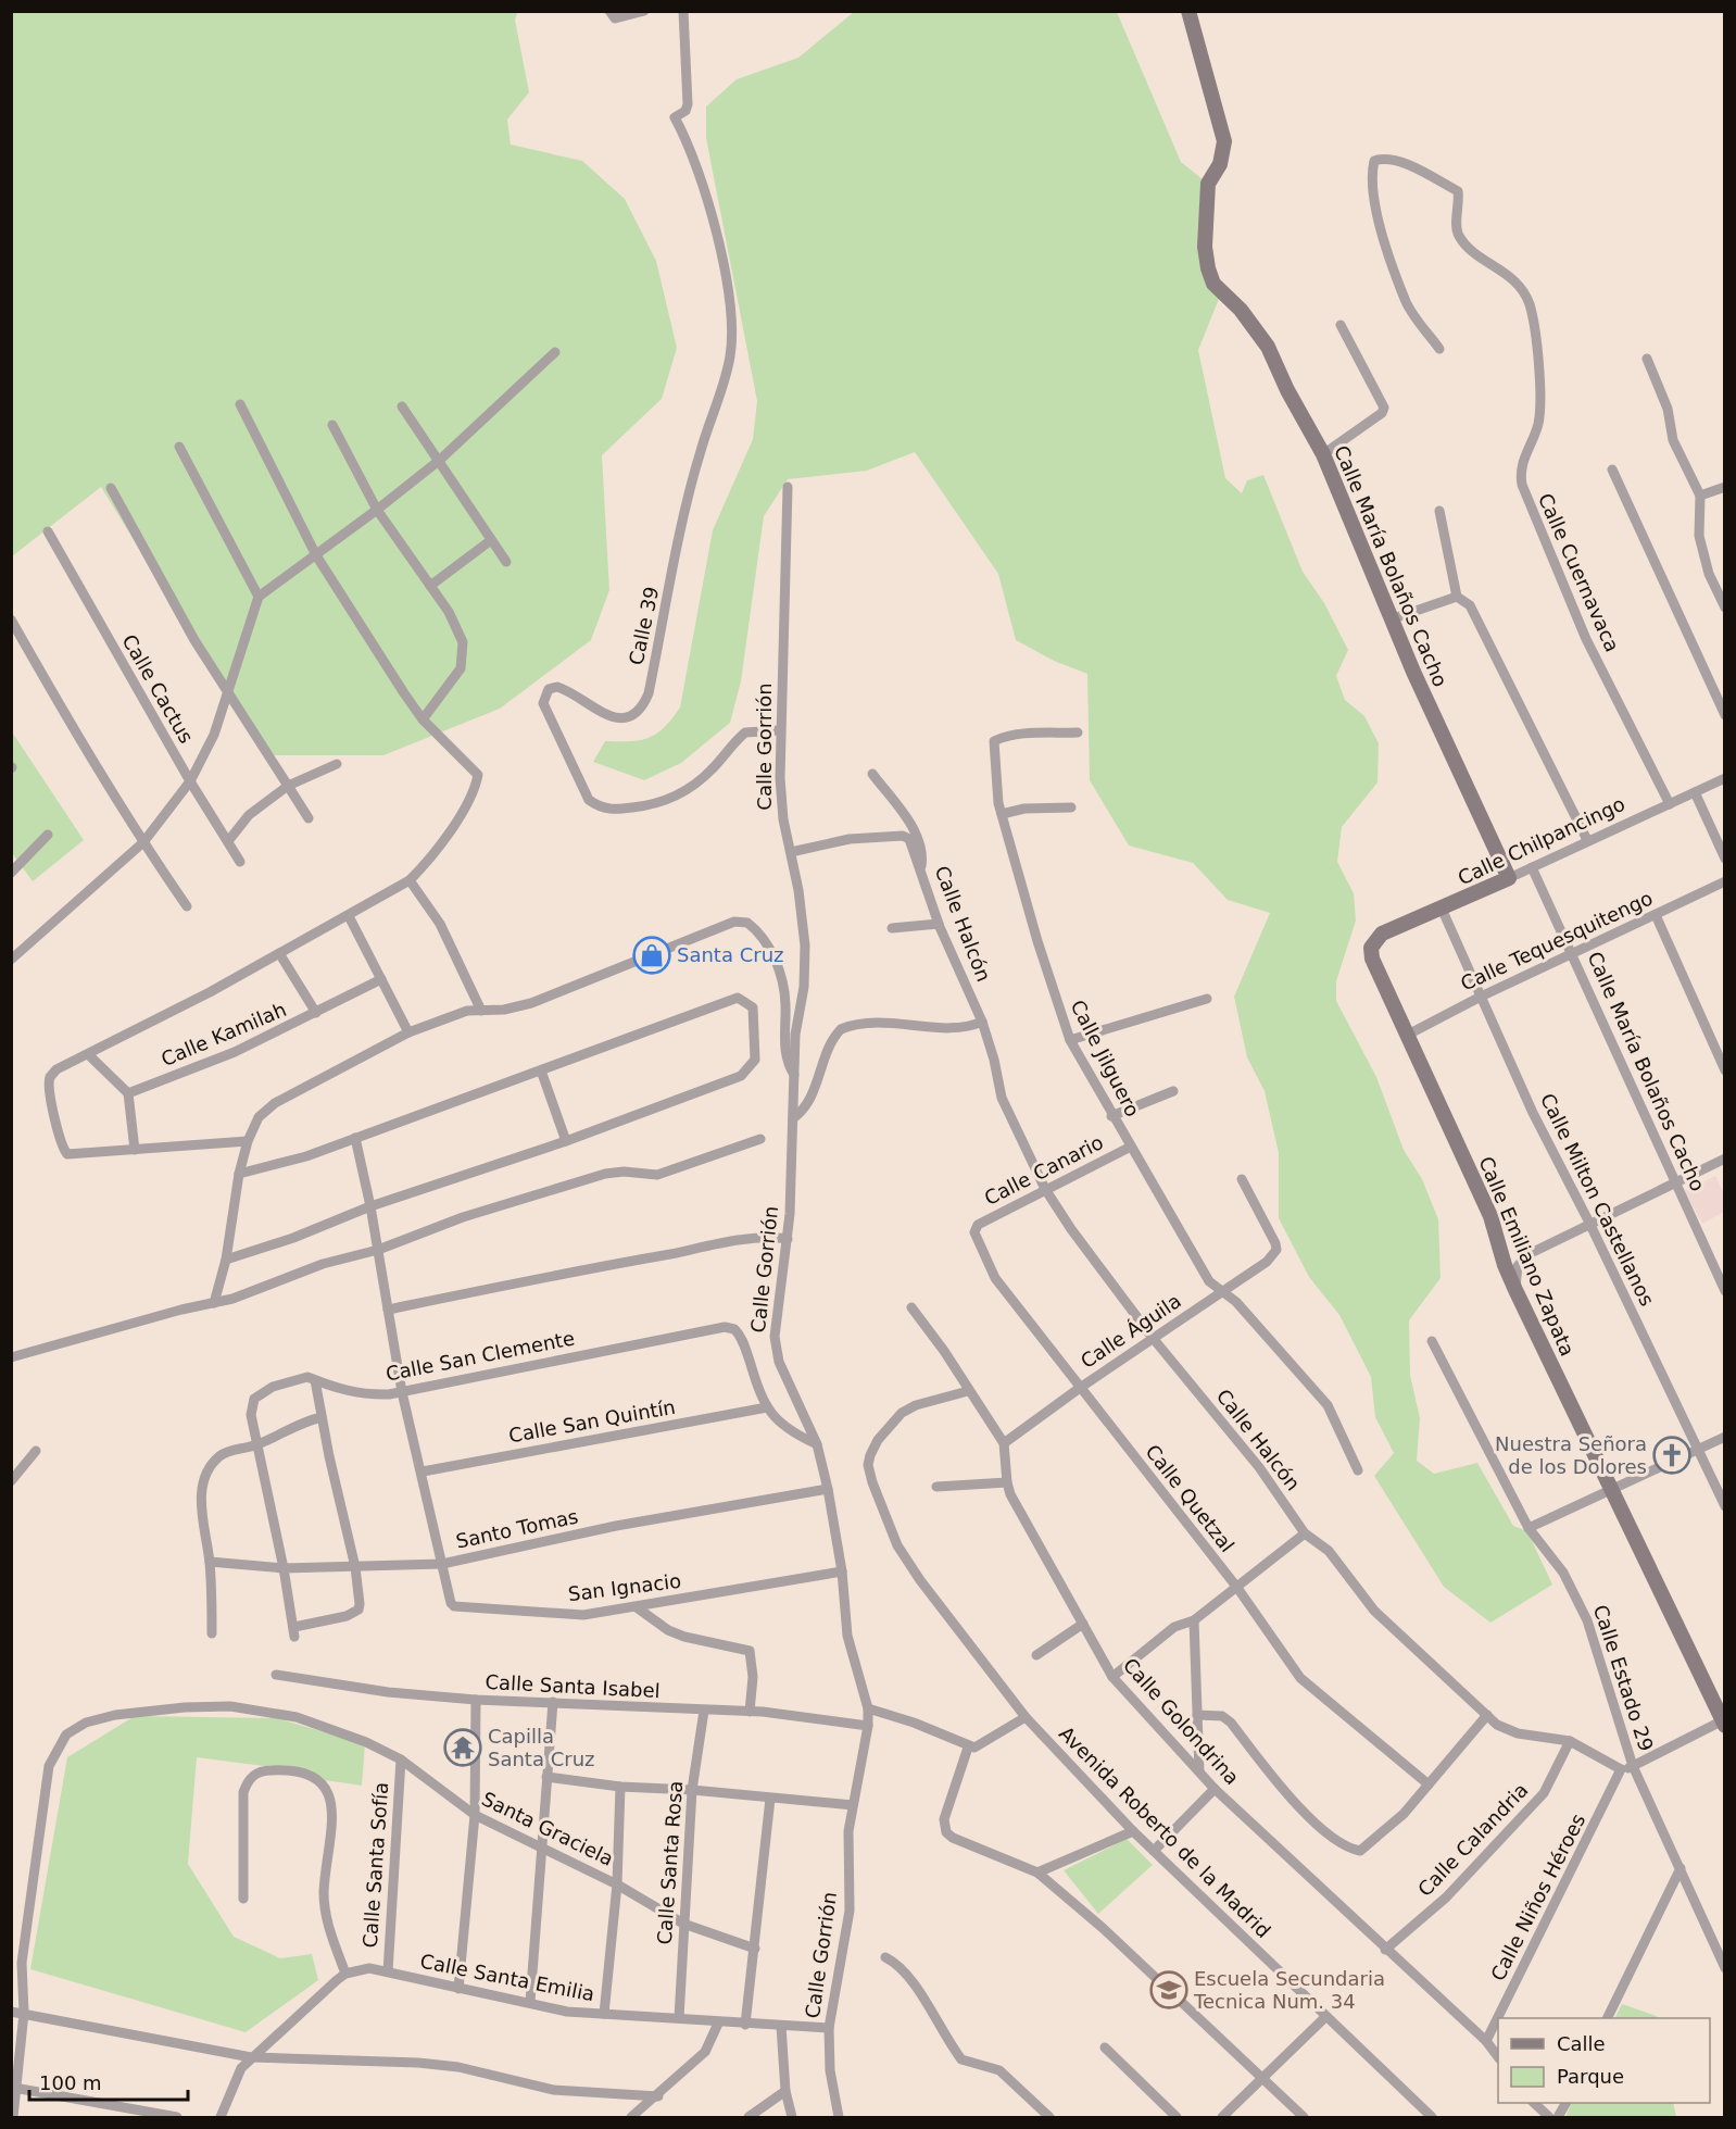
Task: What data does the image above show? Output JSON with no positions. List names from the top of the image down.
{
  "streets": {
    "street": [
      "Calle María Bolaños Cacho",
      "Calle Cuernavaca",
      "Calle 39",
      "Calle Cactus",
      "Calle Gorrión",
      "Calle Chilpancingo",
      "Calle Halcón",
      "Calle Tequesquitengo",
      "Calle Kamilah",
      "Calle Jilguero",
      "Calle Canario",
      "Calle Milton Castellanos",
      "Calle Emiliano Zapata",
      "Calle Águila",
      "Calle San Clemente",
      "Calle San Quintín",
      "Calle Quetzal",
      "Santo Tomas",
      "San Ignacio",
      "Calle Estado 29",
      "Calle Santa Isabel",
      "Calle Golondrina",
      "Santa Graciela",
      "Avenida Roberto de la Madrid",
      "Calle Calandria",
      "Calle Santa Rosa",
      "Calle Santa Sofía",
      "Calle Niños Héroes",
      "Calle Santa Emilia"
    ]
  },
  "crossings": [
    ["Calle María Bolaños Cacho", "Calle Chilpancingo"],
    ["Calle María Bolaños Cacho", "Calle Tequesquitengo"],
    ["Calle Cuernavaca", "Calle Chilpancingo"],
    ["Calle 39", "Calle Gorrión"],
    ["Calle Gorrión", "Calle Halcón"],
    ["Calle Gorrión", "Calle San Clemente"],
    ["Calle Gorrión", "Santo Tomas"],
    ["Calle Gorrión", "San Ignacio"],
    ["Calle Gorrión", "Calle Santa Isabel"],
    ["Calle Gorrión", "Calle Santa Emilia"],
    ["Calle Chilpancingo", "Calle Milton Castellanos"],
    ["Calle Chilpancingo", "Calle Emiliano Zapata"],
    ["Calle Halcón", "Calle Canario"],
    ["Calle Halcón", "Calle Águila"],
    ["Calle Halcón", "Calle Calandria"],
    ["Calle Halcón", "Calle Niños Héroes"],
    ["Calle Tequesquitengo", "Calle Milton Castellanos"],
    ["Calle Tequesquitengo", "Calle Emiliano Zapata"],
    ["Calle Jilguero", "Calle Canario"],
    ["Calle Jilguero", "Calle Águila"],
    ["Calle Canario", "Calle Quetzal"],
    ["Calle Águila", "Calle Quetzal"],
    ["Calle Águila", "Calle Golondrina"],
    ["Calle San Clemente", "Calle San Quintín"],
    ["Calle San Clemente", "Santo Tomas"],
    ["Calle San Clemente", "San Ignacio"],
    ["Calle San Quintín", "San Ignacio"],
    ["Santo Tomas", "San Ignacio"],
    ["Calle Santa Isabel", "Calle Santa Rosa"],
    ["Calle Golondrina", "Avenida Roberto de la Madrid"],
    ["Calle Golondrina", "Calle Calandria"],
    ["Calle Golondrina", "Calle Niños Héroes"],
    ["Santa Graciela", "Calle Santa Rosa"],
    ["Santa Graciela", "Calle Santa Sofía"],
    ["Calle Santa Rosa", "Calle Santa Emilia"],
    ["Calle Santa Sofía", "Calle Santa Emilia"]
  ],
  "places": {
    "shop": ["Santa Cruz"],
    "church": ["Nuestra Señora de los Dolores"],
    "temple": ["Capilla Santa Cruz"],
    "school or university": ["Escuela Secundaria Tecnica Num. 34"]
  },
  "legend": ["Calle", "Parque"],
  "scale_bar": "100 m"
}
